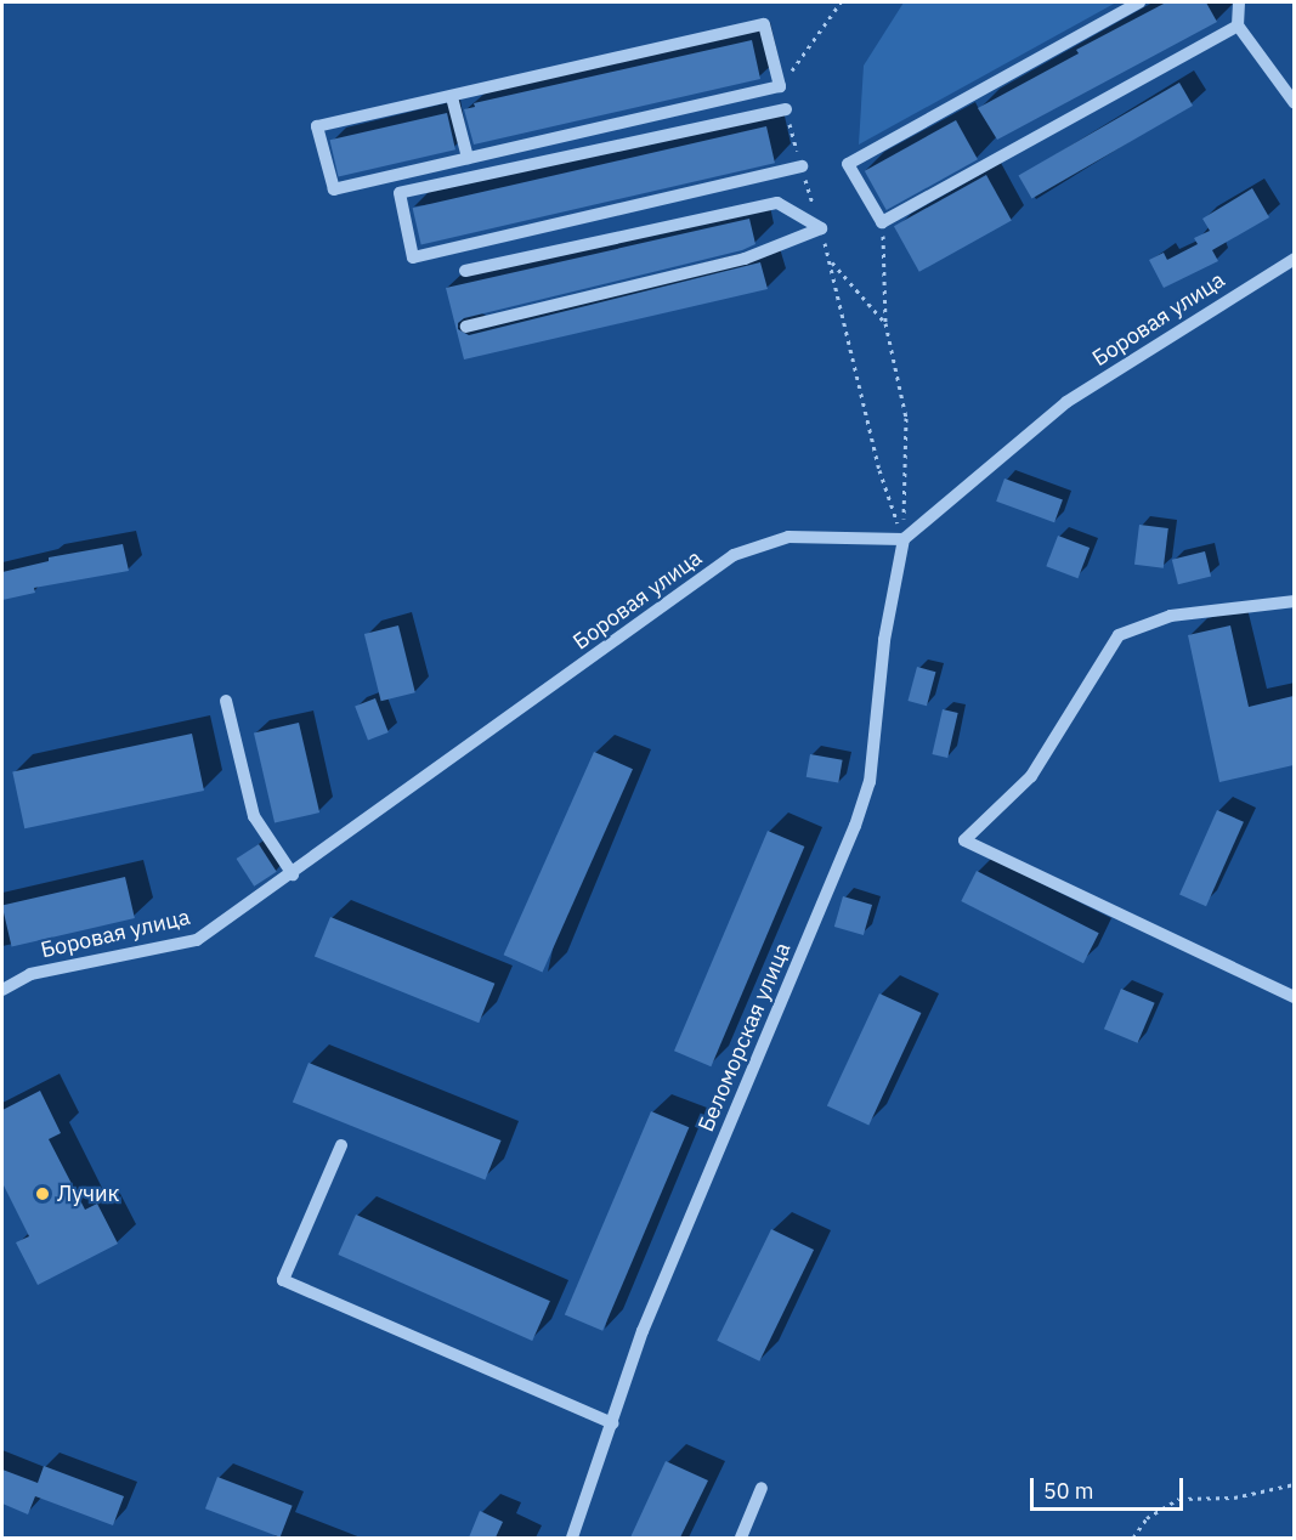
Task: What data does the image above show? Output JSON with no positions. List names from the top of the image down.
{
  "streets": {
    "street": ["Боровая улица", "Беломорская улица"]
  },
  "crossings": [
    ["Боровая улица", "Беломорская улица"]
  ],
  "places": ["Лучик"],
  "scale_bar": "50 m"
}
